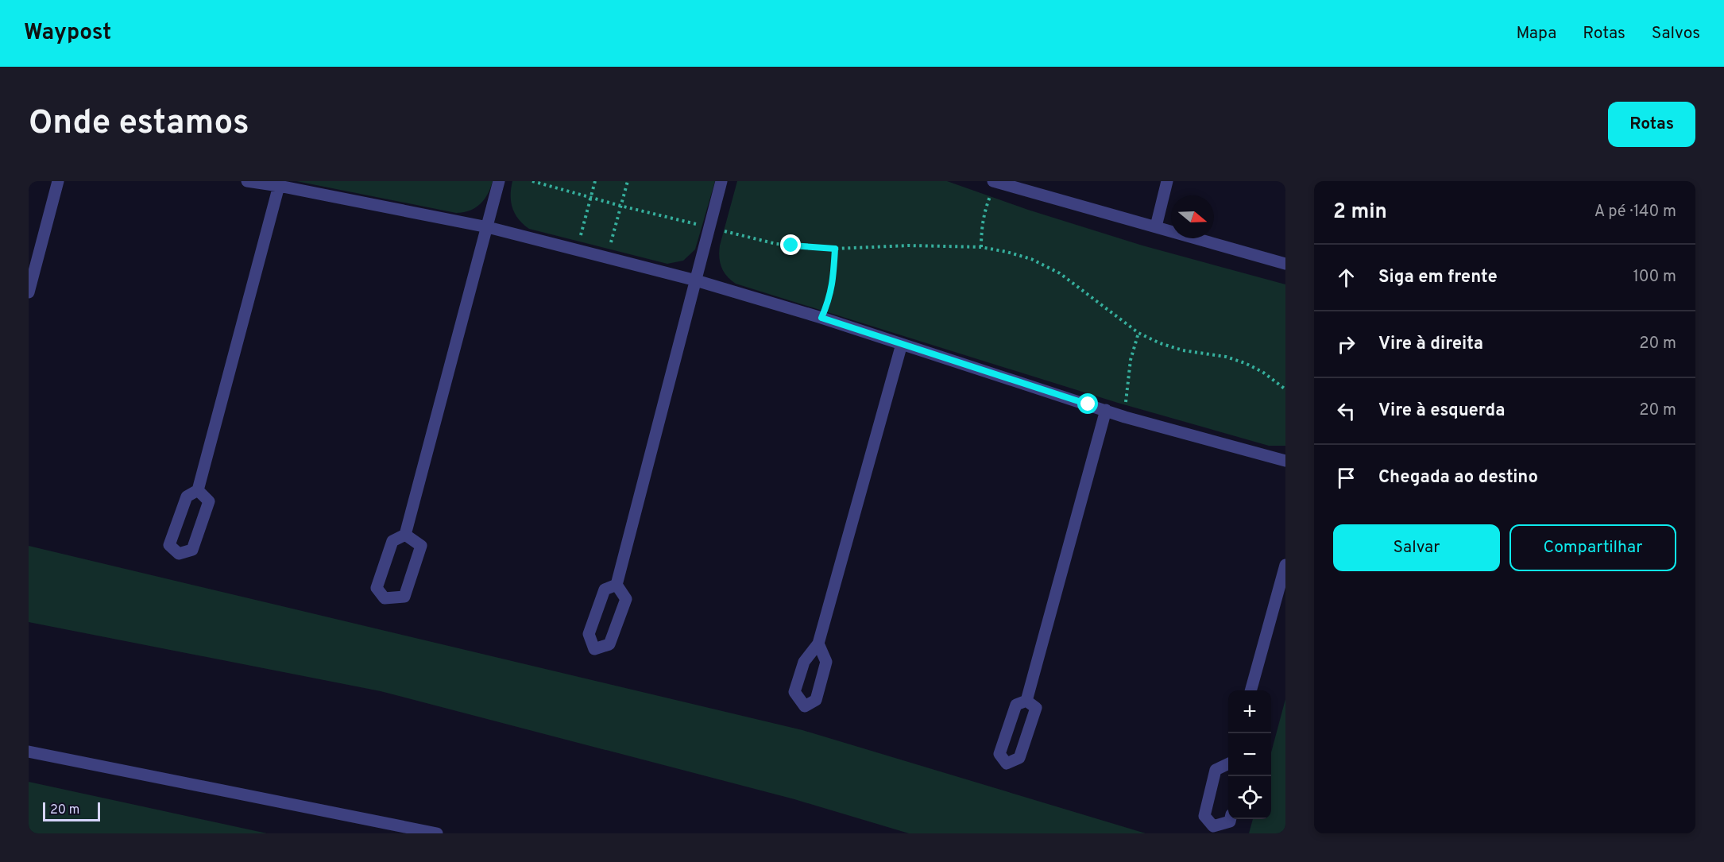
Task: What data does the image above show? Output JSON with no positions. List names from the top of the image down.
{
  "scale_bar": "20 m",
  "north": "right",
  "page": {
    "header": "Waypost",
    "nav": ["Mapa", "Rotas", "Salvos"],
    "buttons": [
      "Rotas",
      ["Salvar", "Compartilhar"]
    ],
    "title": "Onde estamos",
    "heading": ["2 min", "A pé · 140 m"],
    "list": [
      ["Siga em frente", "100 m"],
      ["Vire à direita", "20 m"],
      ["Vire à esquerda", "20 m"],
      "Chegada ao destino"
    ],
    "map_buttons": ["+", "−"],
    "scale": "20 m"
  }
}
